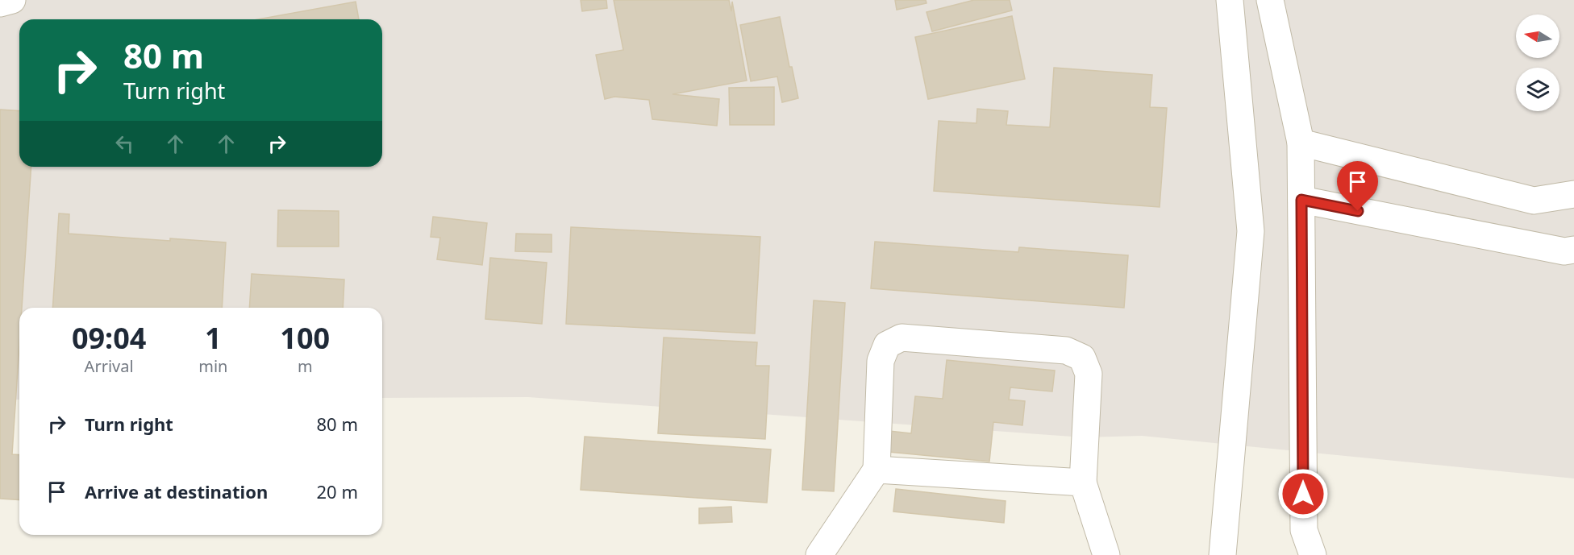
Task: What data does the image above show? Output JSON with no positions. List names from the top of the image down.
{
  "north": "left",
  "page": {
    "turn": ["80 m", "Turn right"],
    "eta": [
      "09:04",
      "Arrival",
      "1",
      "min",
      "100",
      "m"
    ],
    "list": [
      {
        "name": "Turn right",
        "value": "80 m"
      },
      {
        "name": "Arrive at destination",
        "value": "20 m"
      }
    ]
  }
}
